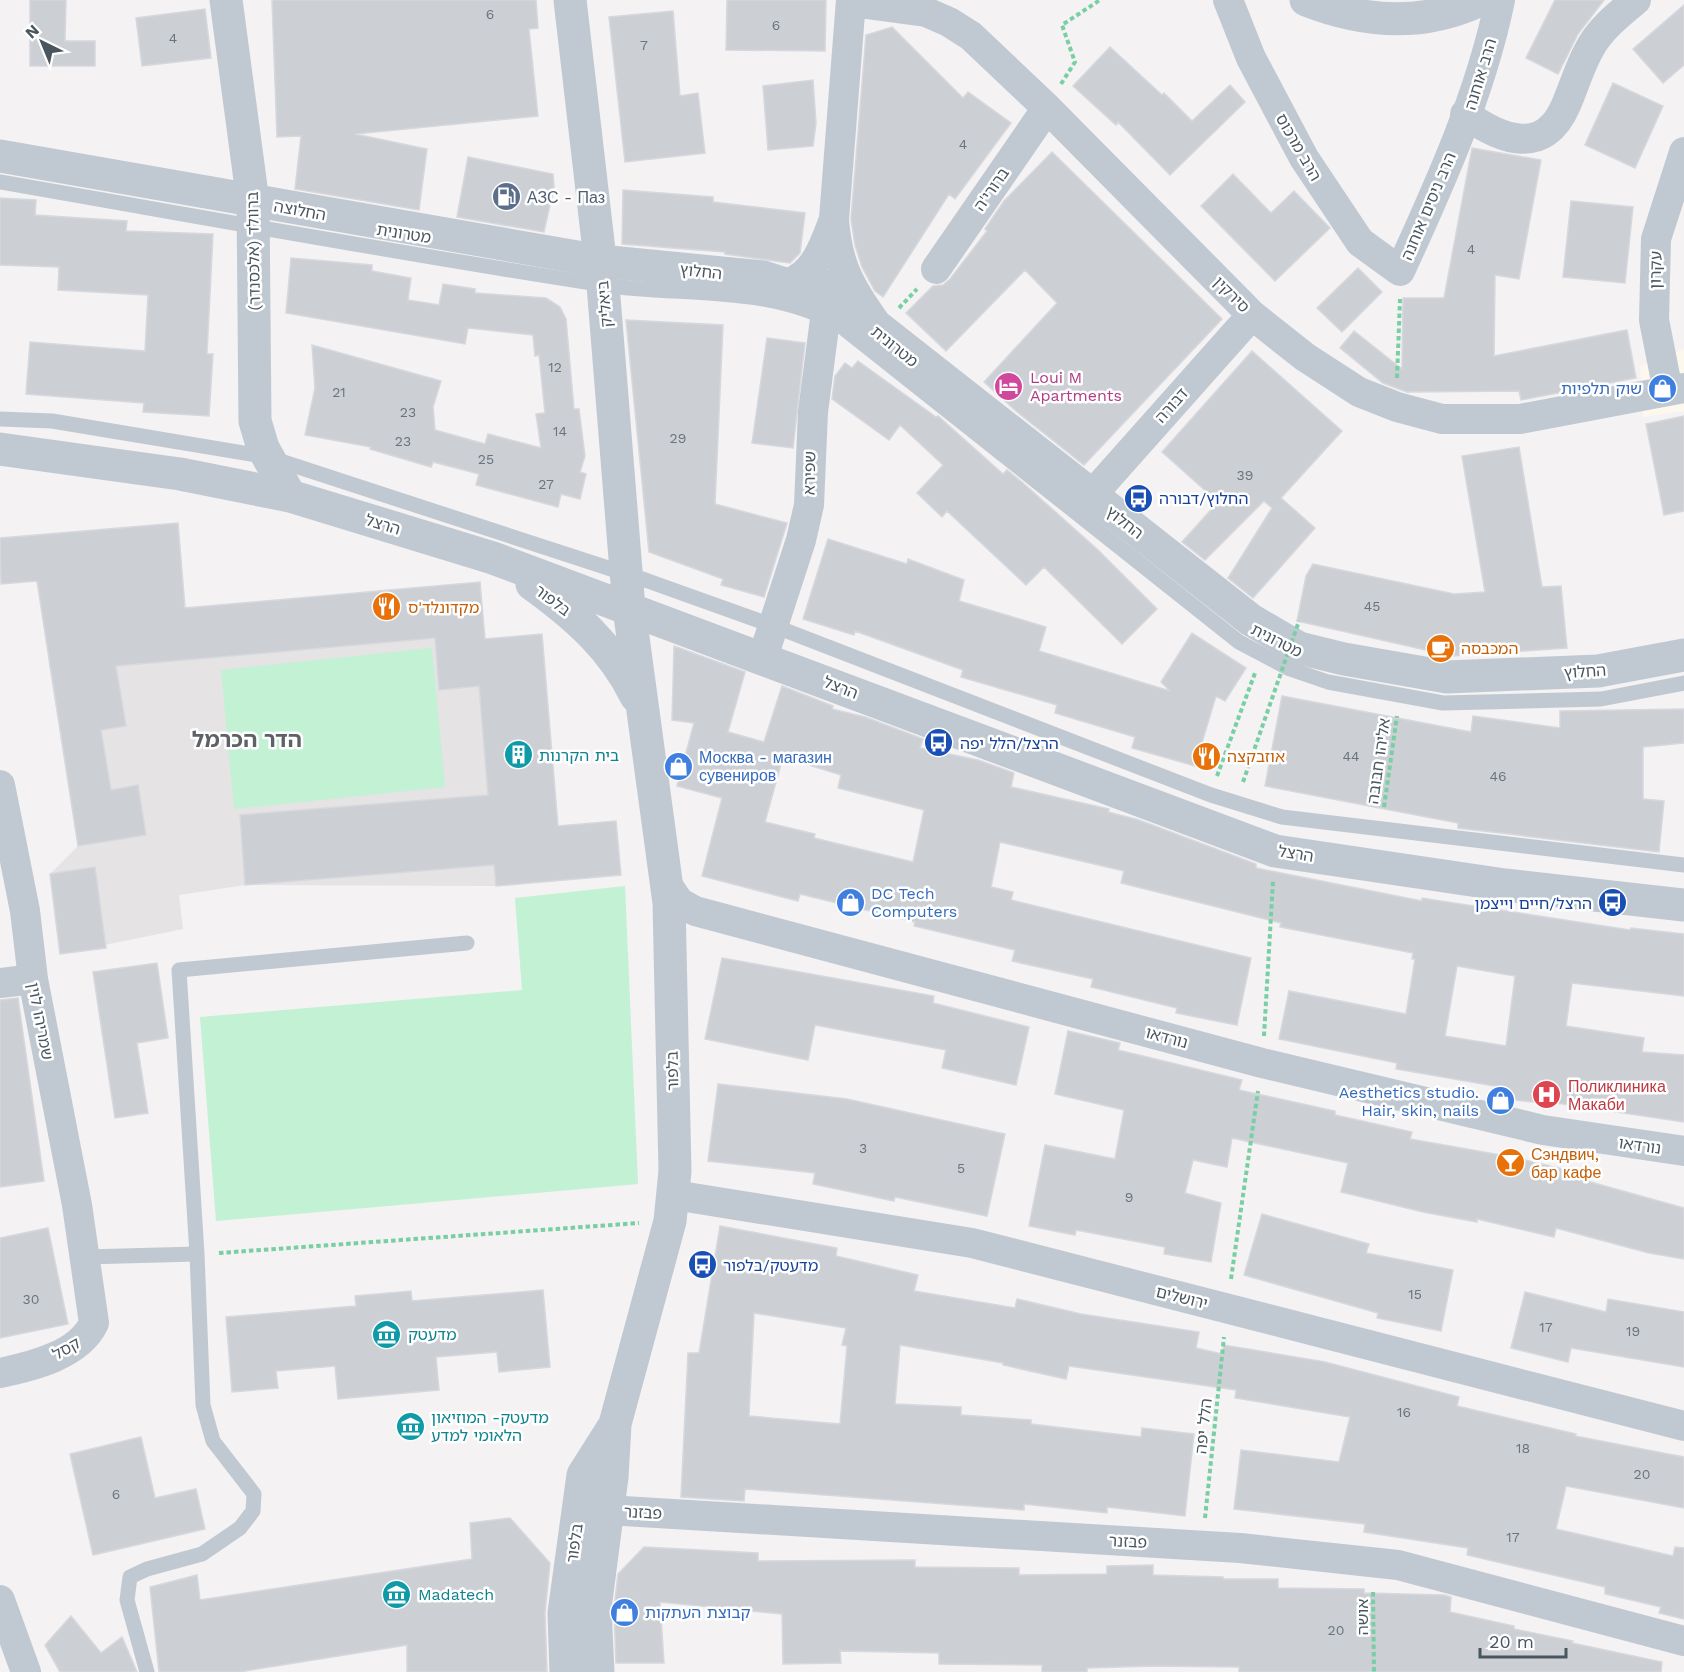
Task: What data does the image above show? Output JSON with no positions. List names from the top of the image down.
{
  "streets": {
    "street": [
      "הרב אוחנה",
      "הרב מרכוס",
      "ברורי'ה",
      "הרב ניסים אוחנה",
      "החלוצה",
      "ברוולד (אלכסנדר)",
      "עקרון",
      "החלוץ",
      "סירקין",
      "ביאליק",
      "דבורה",
      "שפירא",
      "הרצל",
      "בלפור",
      "שמריהו לוין",
      "נורדאו",
      "ירושלים",
      "קסל",
      "פבזנר"
    ],
    "lane": ["מטרונית"],
    "path": ["אליהו חבובה", "הלל יפה", "אושה"]
  },
  "crossings": [
    ["הרב אוחנה", "הרב ניסים אוחנה"],
    ["הרב מרכוס", "הרב ניסים אוחנה"],
    ["ברורי'ה", "סירקין"],
    ["הרב ניסים אוחנה", "סירקין"],
    ["החלוצה", "מטרונית"],
    ["החלוצה", "ברוולד (אלכסנדר)"],
    ["החלוצה", "החלוץ"],
    ["החלוצה", "ביאליק"],
    ["מטרונית", "החלוץ"],
    ["מטרונית", "ביאליק"],
    ["מטרונית", "שפירא"],
    ["מטרונית", "אליהו חבובה"],
    ["ברוולד (אלכסנדר)", "הרצל"],
    ["עקרון", "סירקין"],
    ["החלוץ", "ביאליק"],
    ["החלוץ", "דבורה"],
    ["החלוץ", "שפירא"],
    ["סירקין", "דבורה"],
    ["ביאליק", "הרצל"],
    ["ביאליק", "בלפור"],
    ["שפירא", "הרצל"],
    ["הרצל", "בלפור"],
    ["בלפור", "נורדאו"],
    ["בלפור", "ירושלים"],
    ["בלפור", "פבזנר"],
    ["שמריהו לוין", "קסל"],
    ["ירושלים", "הלל יפה"],
    ["הלל יפה", "פבזנר"],
    ["פבזנר", "אושה"]
  ],
  "districts": ["הדר הכרמל"],
  "places": {
    "fuel station": ["АЗС - Паз"],
    "hotel": ["Loui M Apartments"],
    "shop": [
      "שוק תלפיות",
      "Москва - магазин сувениров",
      "DC Tech Computers",
      "Aesthetics studio. Hair, skin, nails",
      "קבוצת העתקות"
    ],
    "bus stop": [
      "החלוץ/דבורה",
      "הרצל/הלל יפה",
      "הרצל/חיים וייצמן",
      "מדעטק/בלפור"
    ],
    "restaurant": ["מקדונלד'ס", "אוזבקצה"],
    "cafe": ["המכבסה"],
    "building": ["בית הקרנות"],
    "hospital": ["Поликлиника Макаби"],
    "bar": ["Сэндвич, бар кафе"],
    "museum": ["מדעטק", "מדעטק- המוזיאון הלאומי למדע", "Madatech"]
  },
  "house_numbers": [
    "6",
    "6",
    "4",
    "7",
    "4",
    "4",
    "12",
    "21",
    "23",
    "14",
    "29",
    "23",
    "25",
    "39",
    "27",
    "45",
    "44",
    "46",
    "3",
    "5",
    "9",
    "15",
    "30",
    "17",
    "19",
    "16",
    "18",
    "20",
    "6",
    "17",
    "20"
  ],
  "scale_bar": "20 m",
  "north": "top left"
}
